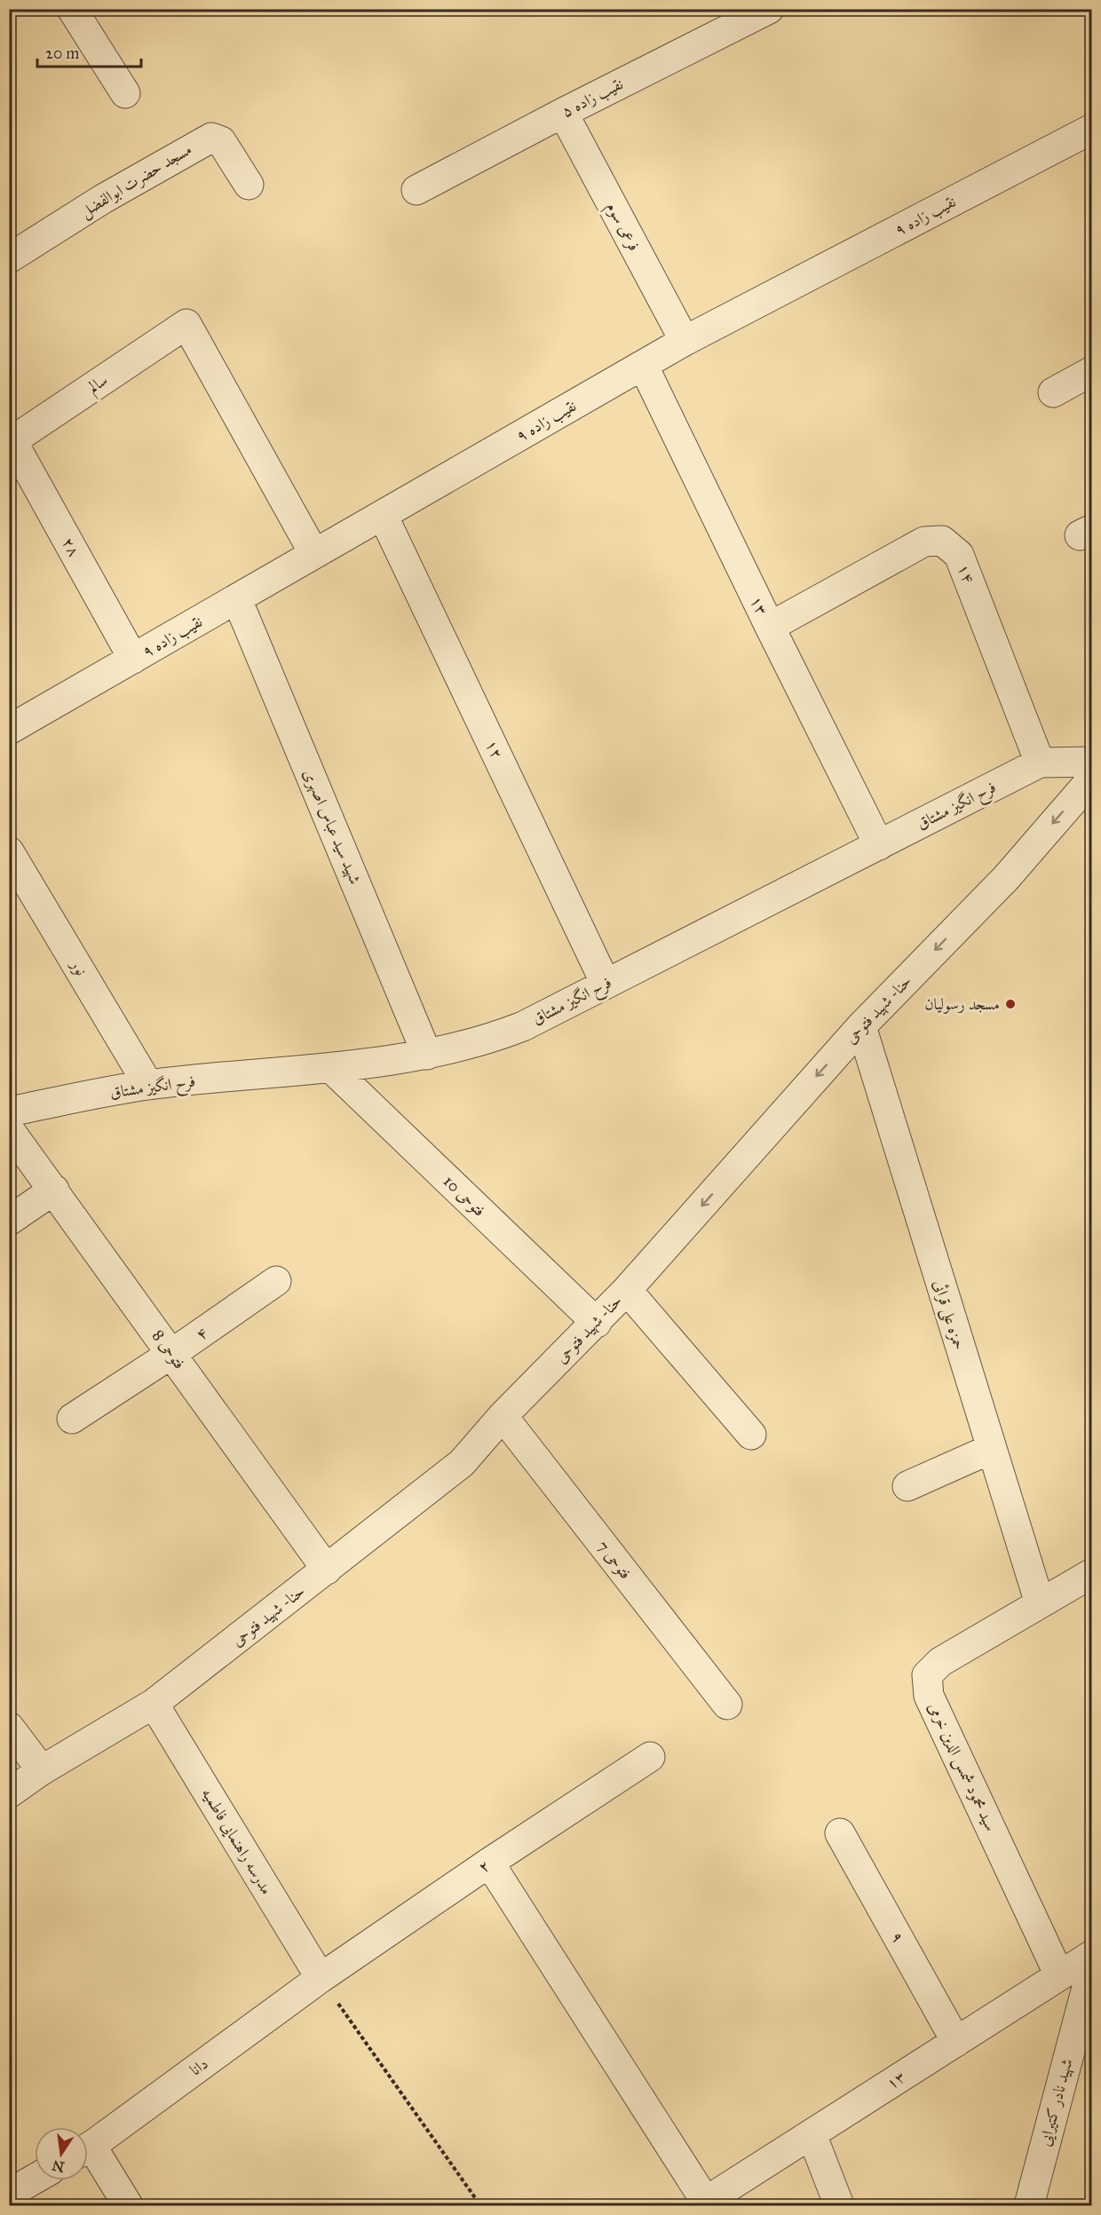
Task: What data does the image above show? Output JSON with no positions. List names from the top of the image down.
{
  "streets": {
    "street": [
      "نقیب زاده ۵",
      "مسجد حضرت ابوالفضل",
      "نقیب زاده ۹",
      "فرعی سوم",
      "سالم",
      "۲۸",
      "۱۴",
      "۱۳",
      "۱۲",
      "فرح انگیز مشتاق",
      "شهید سید عباس اصهری",
      "نور",
      "حنا- شهید فتوحی",
      "فتوحی 10",
      "حمزه علی قرائی",
      "۴",
      "فتوحی 8",
      "فتوحی 7",
      "سید محمود شمس الدین خرمی",
      "مدرسه راهنمایی فاطمیه",
      "۲",
      "۹",
      "دانا",
      "شهید نادر کتیرایی"
    ]
  },
  "crossings": [
    ["نقیب زاده ۵", "فرعی سوم"],
    ["نقیب زاده ۹", "فرعی سوم"],
    ["نقیب زاده ۹", "سالم"],
    ["نقیب زاده ۹", "۲۸"],
    ["نقیب زاده ۹", "۱۳"],
    ["نقیب زاده ۹", "۱۲"],
    ["نقیب زاده ۹", "شهید سید عباس اصهری"],
    ["سالم", "۲۸"],
    ["۱۴", "۱۳"],
    ["۱۴", "فرح انگیز مشتاق"],
    ["۱۳", "فرح انگیز مشتاق"],
    ["۱۳", "سید محمود شمس الدین خرمی"],
    ["۱۳", "۹"],
    ["۱۲", "فرح انگیز مشتاق"],
    ["فرح انگیز مشتاق", "شهید سید عباس اصهری"],
    ["فرح انگیز مشتاق", "نور"],
    ["فرح انگیز مشتاق", "فتوحی 10"],
    ["حنا- شهید فتوحی", "فتوحی 10"],
    ["حنا- شهید فتوحی", "حمزه علی قرائی"],
    ["حنا- شهید فتوحی", "فتوحی 8"],
    ["حنا- شهید فتوحی", "فتوحی 7"],
    ["حنا- شهید فتوحی", "مدرسه راهنمایی فاطمیه"],
    ["حمزه علی قرائی", "سید محمود شمس الدین خرمی"],
    ["۴", "فتوحی 8"],
    ["مدرسه راهنمایی فاطمیه", "۲"],
    ["مدرسه راهنمایی فاطمیه", "دانا"],
    ["۲", "دانا"]
  ],
  "one_way": ["حنا- شهید فتوحی"],
  "places": ["مسجد رسولیان"],
  "scale_bar": "20 m",
  "north": "bottom"
}
